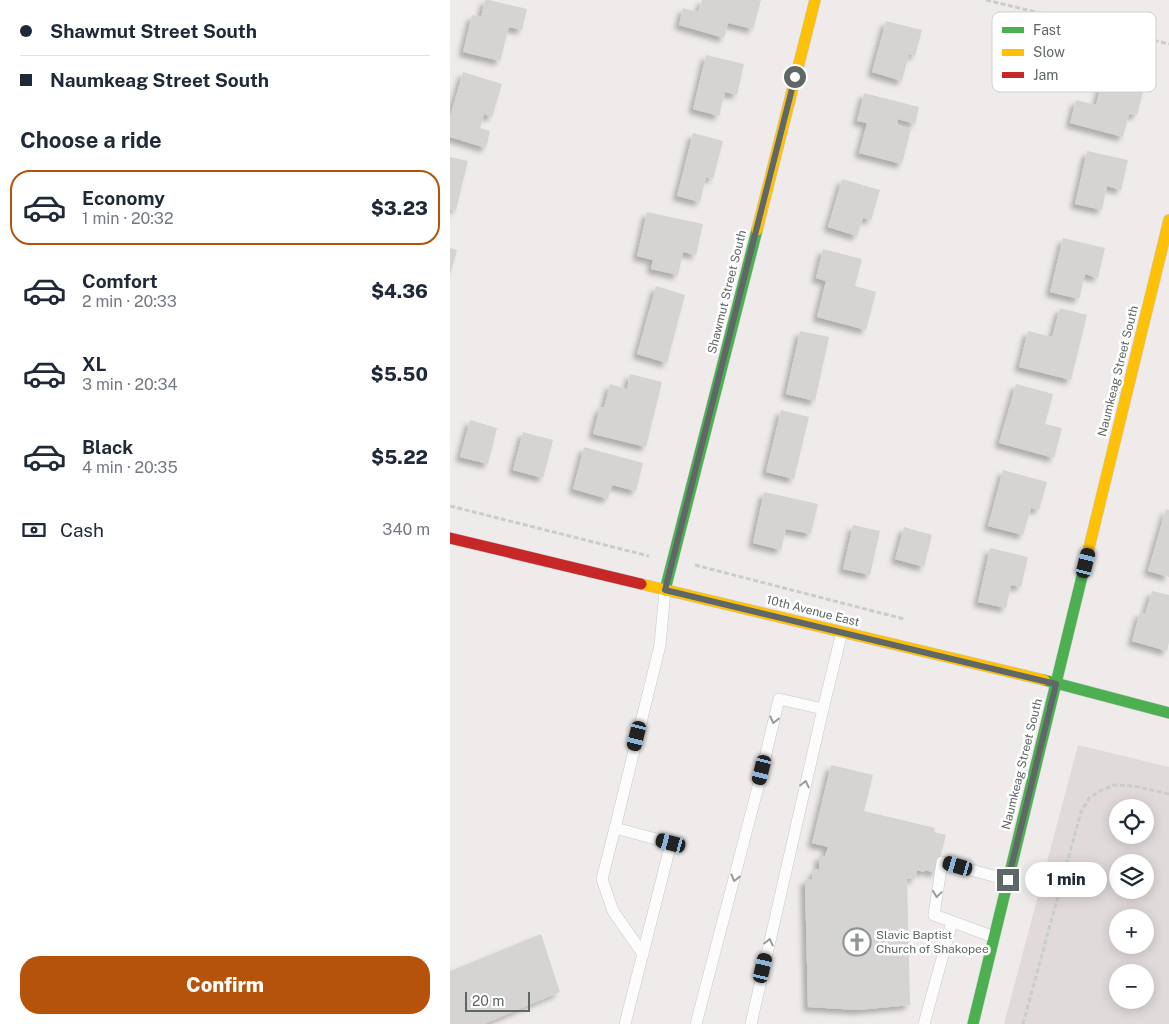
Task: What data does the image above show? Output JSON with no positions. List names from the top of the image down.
{
  "streets": {
    "street": ["Shawmut Street South", "Naumkeag Street South", "10th Avenue East"]
  },
  "crossings": [
    ["Shawmut Street South", "10th Avenue East"],
    ["Naumkeag Street South", "10th Avenue East"]
  ],
  "places": {
    "church": ["Slavic Baptist Church of Shakopee"]
  },
  "legend": ["Fast", "Slow", "Jam"],
  "scale_bar": "20 m",
  "page": {
    "banner": ["Shawmut Street South", "Naumkeag Street South"],
    "heading": "Choose a ride",
    "list": [
      {
        "name": "Economy",
        "note": "1 min · 20:32",
        "value": "$3.23"
      },
      {
        "name": "Comfort",
        "note": "2 min · 20:33",
        "value": "$4.36"
      },
      {
        "name": "XL",
        "note": "3 min · 20:34",
        "value": "$5.50"
      },
      {
        "name": "Black",
        "note": "4 min · 20:35",
        "value": "$5.22"
      }
    ],
    "pay": ["Cash", "340 m"],
    "map_buttons": ["+", "−"],
    "bubble": "1 min",
    "buttons": "Confirm",
    "scale": "20 m"
  }
}
